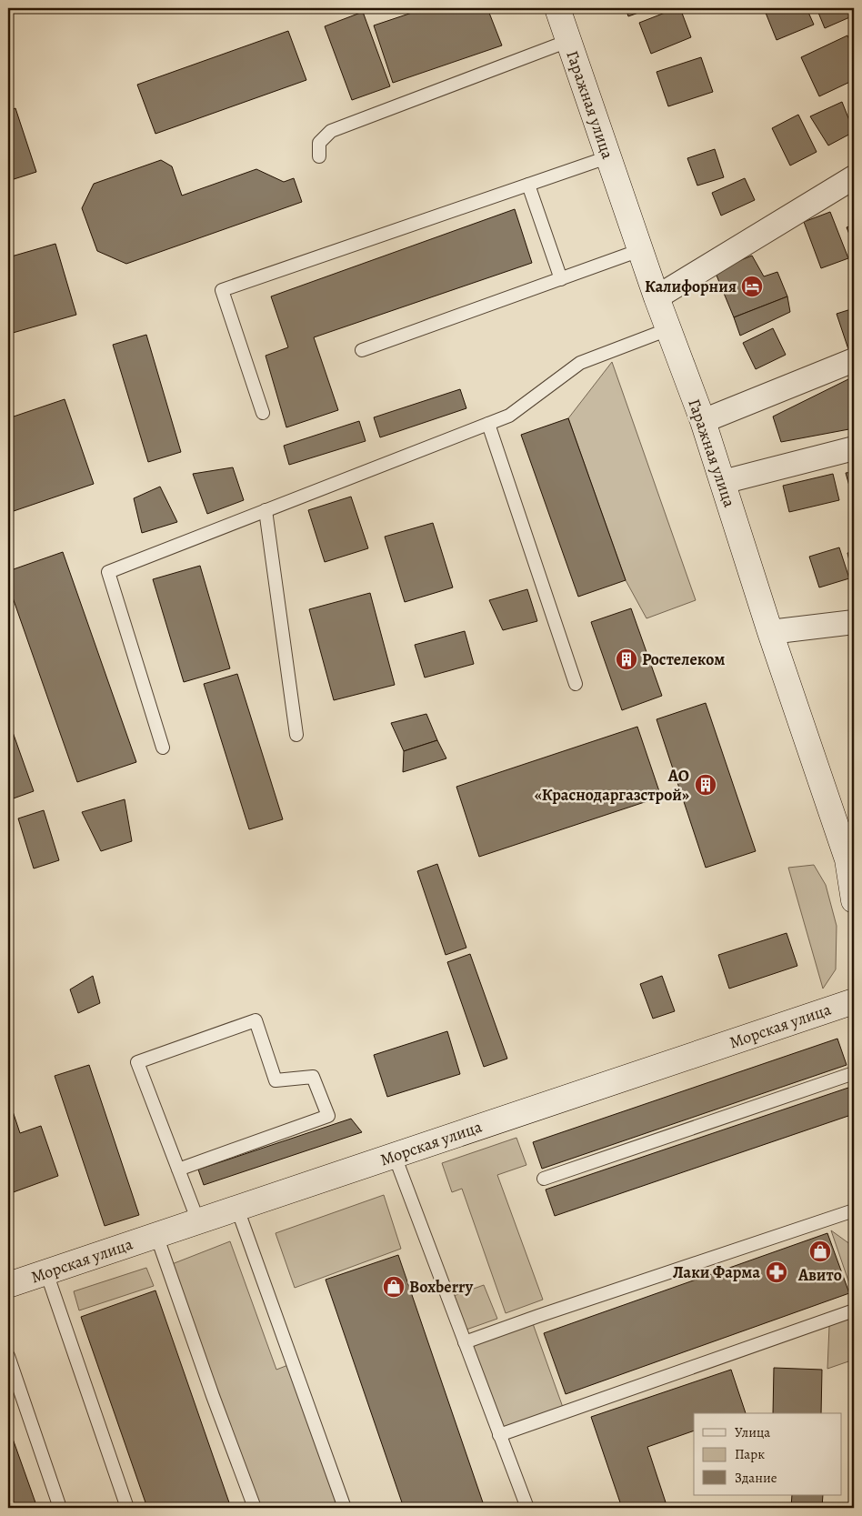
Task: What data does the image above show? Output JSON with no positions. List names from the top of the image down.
{
  "streets": {
    "street": ["Гаражная улица", "Морская улица"]
  },
  "places": {
    "hotel": ["Калифорния"],
    "building": ["Ростелеком", "АО «Краснодаргазстрой»"],
    "shop": ["Авито", "Boxberry"],
    "pharmacy": ["Лаки Фарма"]
  },
  "legend": ["Улица", "Парк", "Здание"]
}
